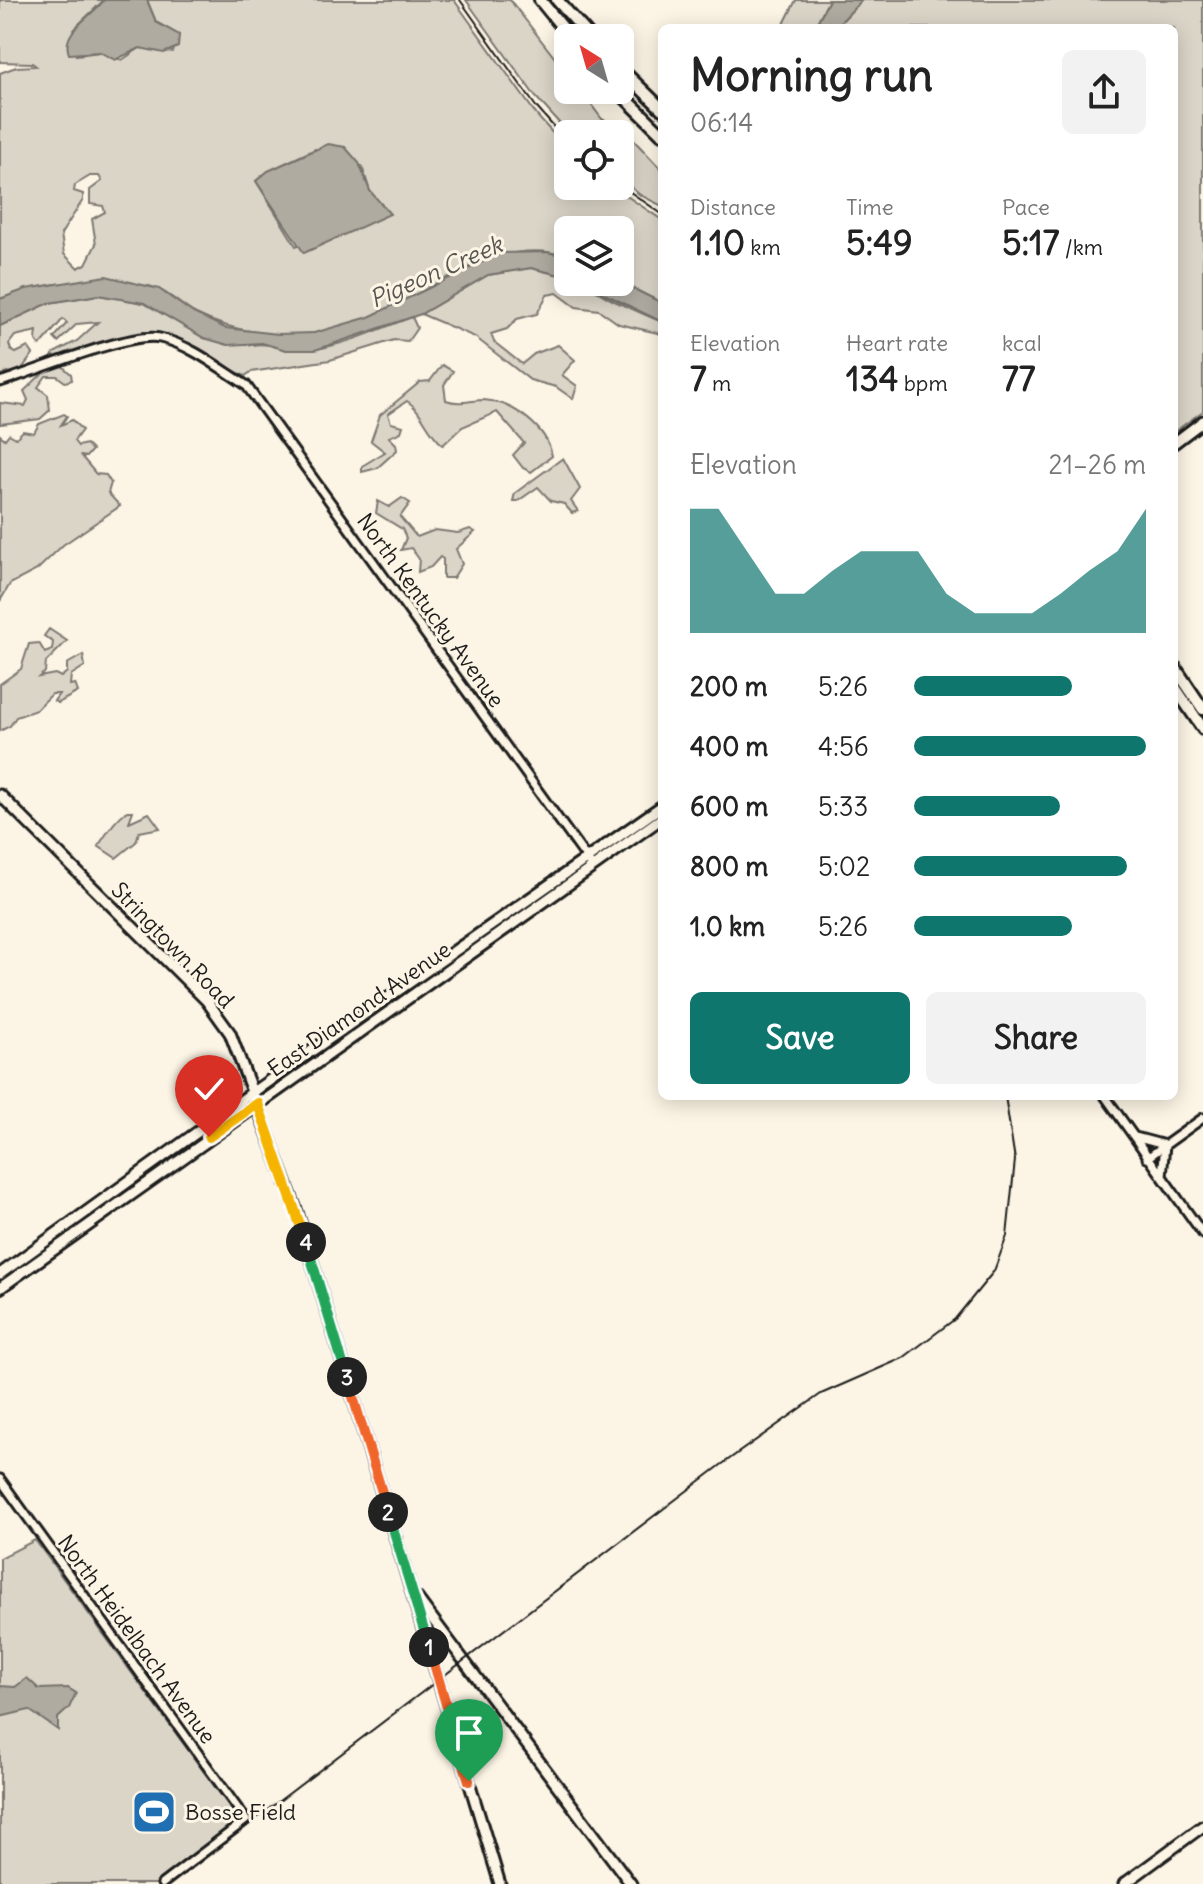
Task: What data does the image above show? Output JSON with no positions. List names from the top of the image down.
{
  "streets": {
    "main road": ["Stringtown Road", "East Diamond Avenue"],
    "street": ["North Kentucky Avenue", "North Heidelbach Avenue"]
  },
  "crossings": [
    ["North Kentucky Avenue", "East Diamond Avenue"],
    ["Stringtown Road", "East Diamond Avenue"]
  ],
  "water": ["Pigeon Creek"],
  "places": {
    "sports": ["Bosse Field"]
  },
  "north": "top left",
  "page": {
    "heading": ["Morning run", "06:14"],
    "stats": [
      ["Distance", "1.10 km"],
      ["Time", "5:49"],
      ["Pace", "5:17 /km"],
      ["Elevation", "7 m"],
      ["Heart rate", "134 bpm"],
      ["kcal", "77"]
    ],
    "chart": ["Elevation", "21–26 m"],
    "list": [
      {
        "name": "200 m",
        "note": "5:26"
      },
      {
        "name": "400 m",
        "note": "4:56"
      },
      {
        "name": "600 m",
        "note": "5:33"
      },
      {
        "name": "800 m",
        "note": "5:02"
      },
      {
        "name": "1.0 km",
        "note": "5:26"
      }
    ],
    "buttons": ["Save", "Share"],
    "pins": [
      "4",
      "3",
      "2",
      "1"
    ]
  }
}
